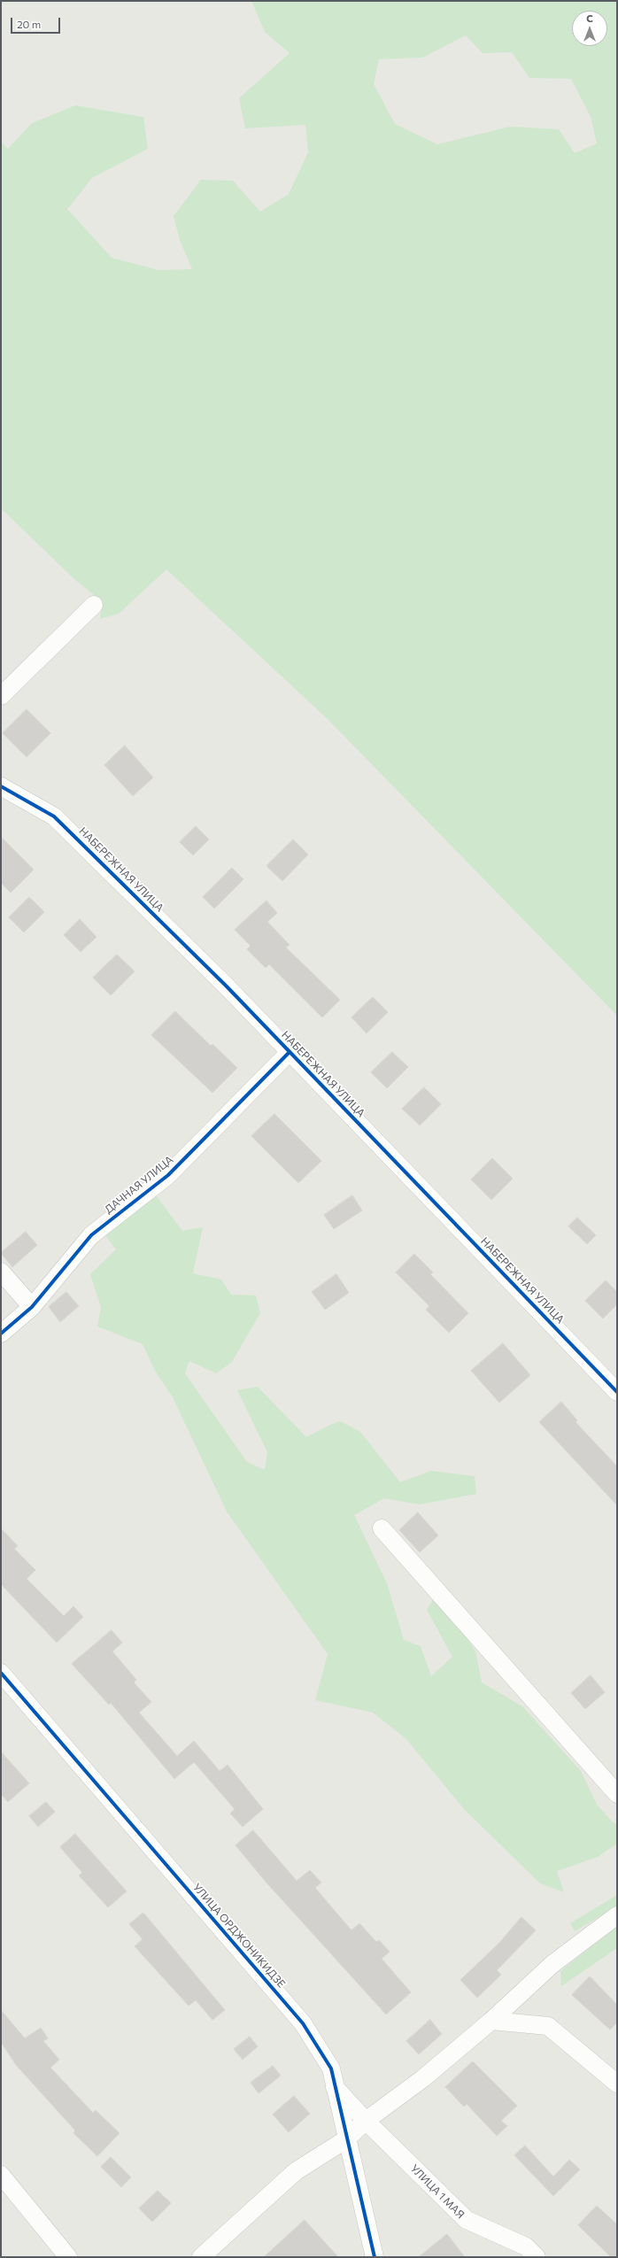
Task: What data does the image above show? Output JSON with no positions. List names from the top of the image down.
{
  "streets": {
    "street": [
      "НАБЕРЕЖНАЯ УЛИЦА",
      "ДАЧНАЯ УЛИЦА",
      "УЛИЦА ОРДЖОНИКИДЗЕ",
      "УЛИЦА 1 МАЯ"
    ]
  },
  "crossings": [
    ["НАБЕРЕЖНАЯ УЛИЦА", "ДАЧНАЯ УЛИЦА"],
    ["УЛИЦА ОРДЖОНИКИДЗЕ", "УЛИЦА 1 МАЯ"]
  ],
  "scale_bar": "20 m",
  "north": "top"
}
